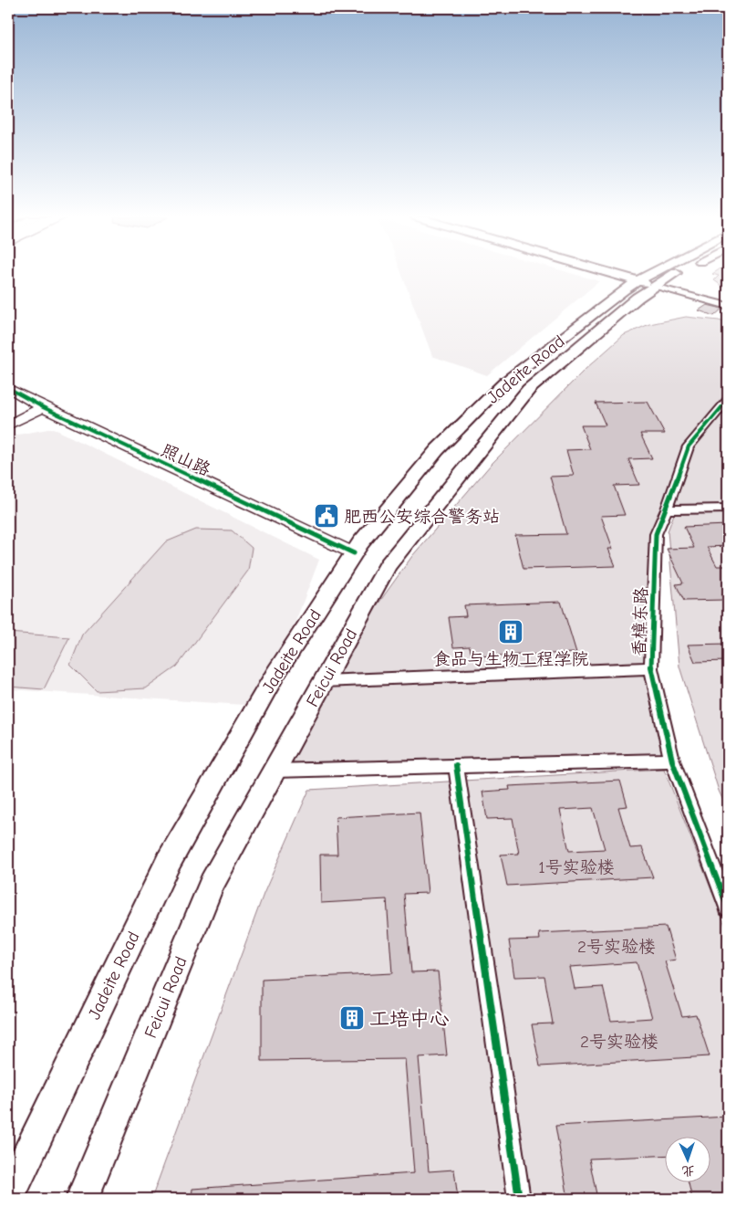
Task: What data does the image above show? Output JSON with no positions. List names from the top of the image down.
{
  "streets": {
    "main road": ["Jadeite Road", "Feicui Road"],
    "street": ["照山路", "香樟东路"]
  },
  "crossings": [
    ["Jadeite Road", "照山路"],
    ["Jadeite Road", "Feicui Road"]
  ],
  "places": {
    "public building": ["肥西公安综合警务站"],
    "building": ["食品与生物工程学院", "工培中心"]
  },
  "house_numbers": ["1号实验楼", "2号实验楼", "2号实验楼"],
  "north": "bottom"
}
